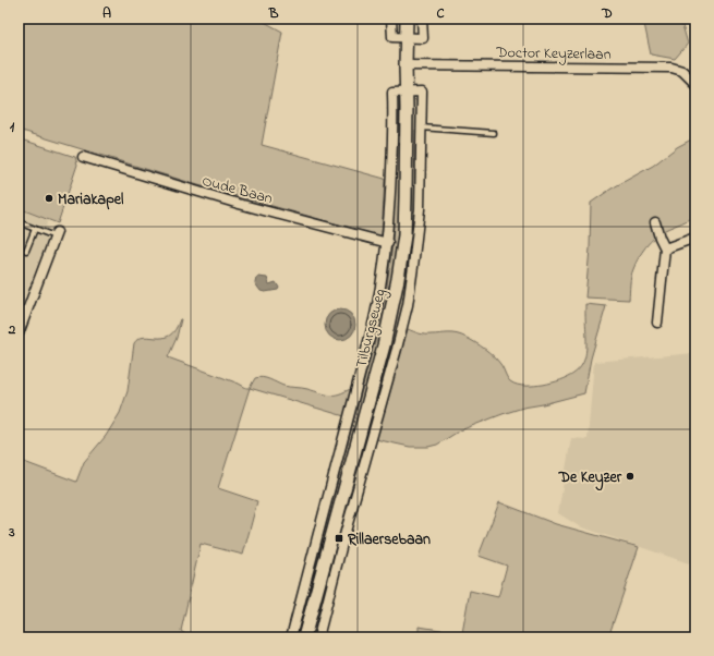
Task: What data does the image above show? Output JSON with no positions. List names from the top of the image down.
{
  "streets": {
    "street": ["Doctor Keyzerlaan", "Oude Baan", "Tilburgseweg"]
  },
  "crossings": [
    ["Doctor Keyzerlaan", "Tilburgseweg"],
    ["Oude Baan", "Tilburgseweg"]
  ],
  "places": {
    "other": ["Mariakapel", "De Keyzer"],
    "transit": ["Rillaersebaan"]
  },
  "grid": {
    "columns": [
      "A",
      "B",
      "C",
      "D"
    ],
    "rows": ["1", "2", "3"]
  }
}
